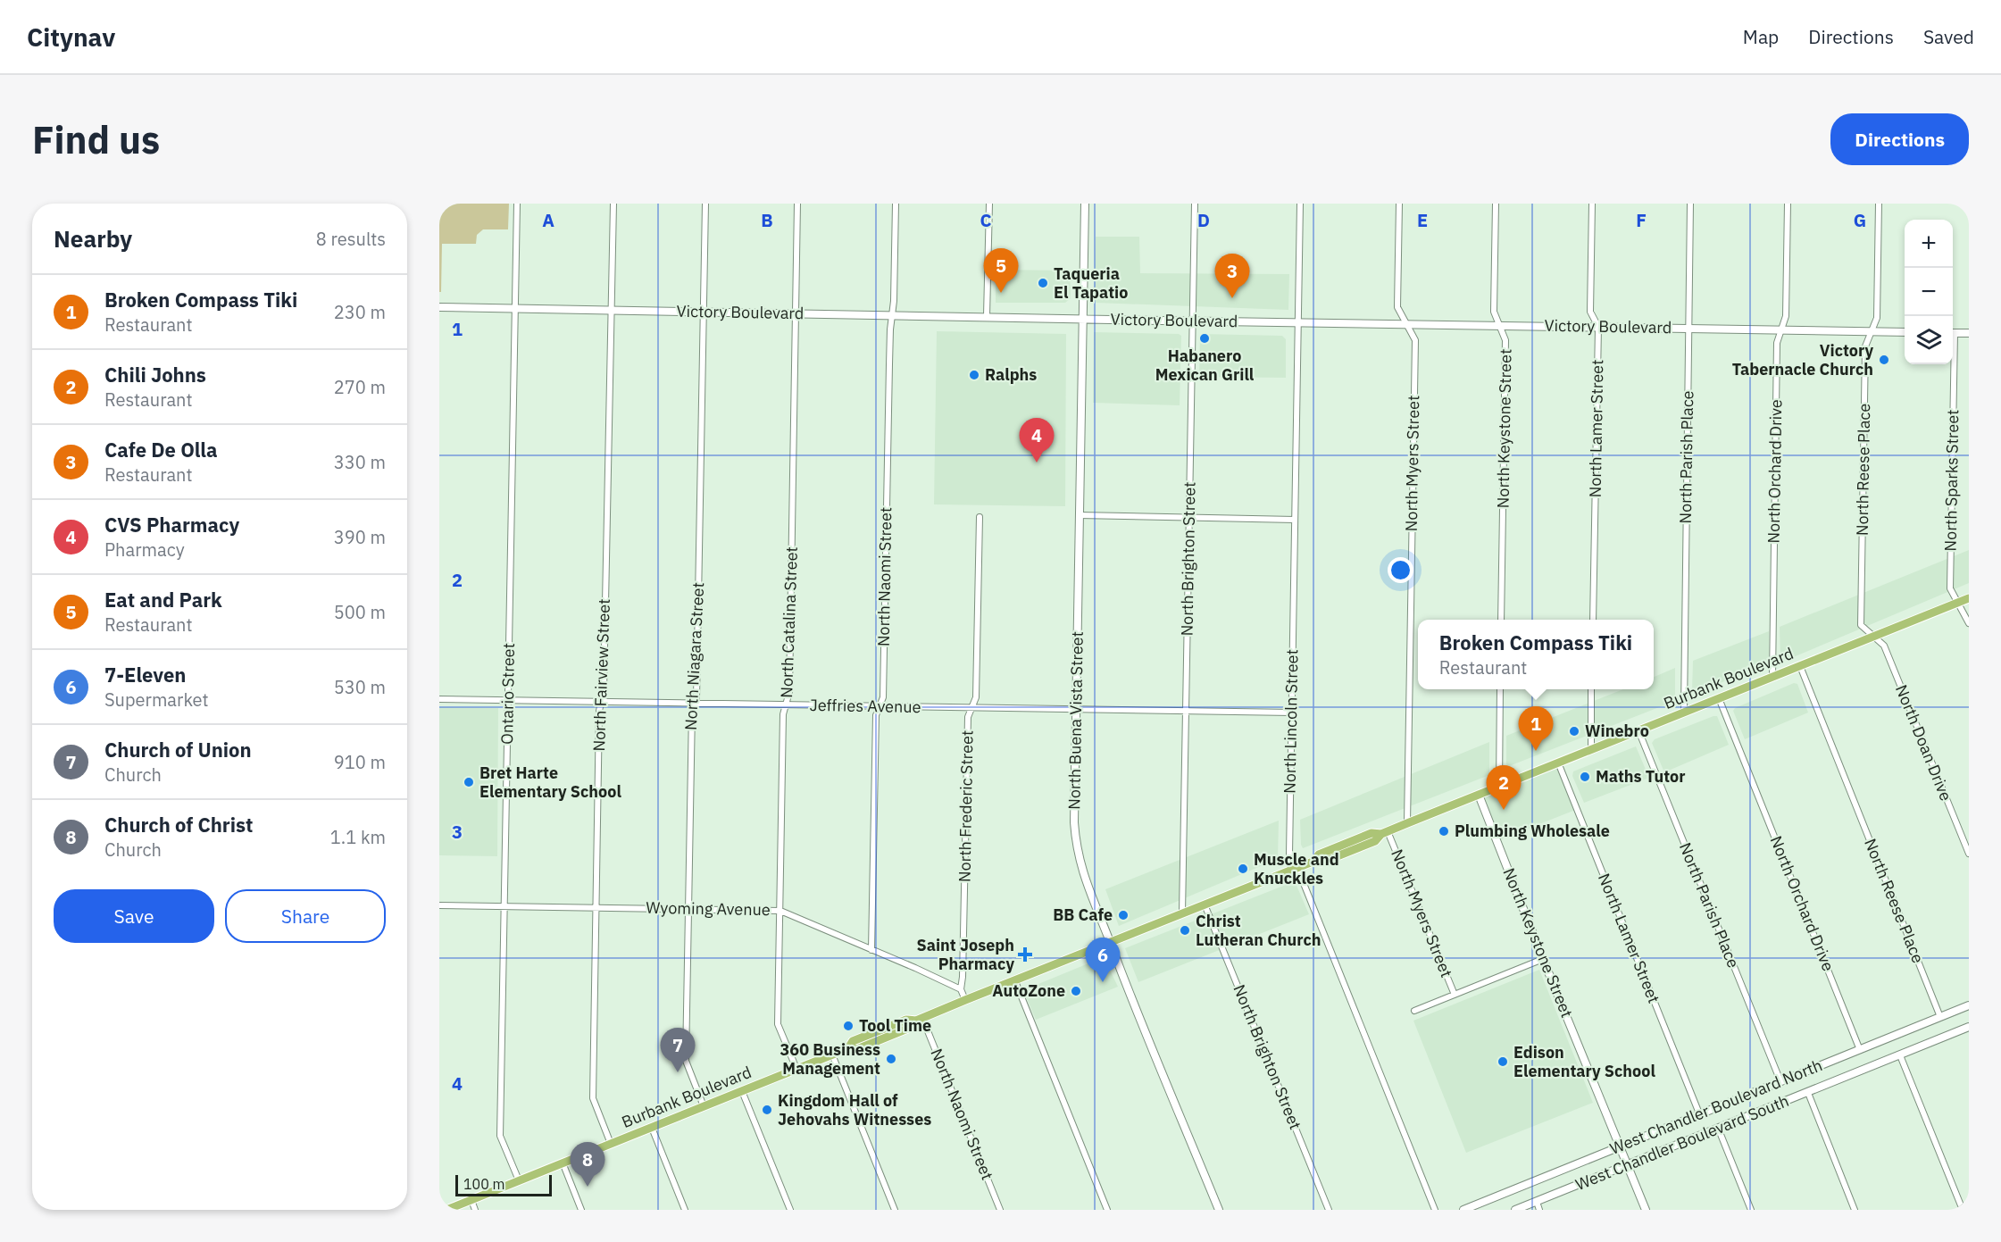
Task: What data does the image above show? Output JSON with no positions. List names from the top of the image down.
{
  "streets": {
    "main road": [
      "Victory Boulevard",
      "Burbank Boulevard",
      "North Buena Vista Street",
      "West Chandler Boulevard North",
      "West Chandler Boulevard South"
    ],
    "street": [
      "North Keystone Street",
      "North Lamer Street",
      "North Parish Place",
      "North Myers Street",
      "North Reese Place",
      "North Orchard Drive",
      "North Sparks Street",
      "North Brighton Street",
      "North Naomi Street",
      "North Catalina Street",
      "North Niagara Street",
      "North Fairview Street",
      "Ontario Street",
      "Jeffries Avenue",
      "North Lincoln Street",
      "North Doan Drive",
      "North Frederic Street",
      "Wyoming Avenue"
    ]
  },
  "crossings": [
    ["Victory Boulevard", "North Keystone Street"],
    ["Victory Boulevard", "North Lamer Street"],
    ["Victory Boulevard", "North Parish Place"],
    ["Victory Boulevard", "North Myers Street"],
    ["Victory Boulevard", "North Reese Place"],
    ["Victory Boulevard", "North Orchard Drive"],
    ["Victory Boulevard", "North Brighton Street"],
    ["Victory Boulevard", "North Naomi Street"],
    ["Victory Boulevard", "North Catalina Street"],
    ["Victory Boulevard", "North Niagara Street"],
    ["Victory Boulevard", "North Fairview Street"],
    ["Victory Boulevard", "Ontario Street"],
    ["Victory Boulevard", "North Buena Vista Street"],
    ["Victory Boulevard", "North Lincoln Street"],
    ["North Keystone Street", "Burbank Boulevard"],
    ["North Keystone Street", "West Chandler Boulevard North"],
    ["North Keystone Street", "West Chandler Boulevard South"],
    ["North Lamer Street", "Burbank Boulevard"],
    ["North Lamer Street", "West Chandler Boulevard North"],
    ["North Parish Place", "Burbank Boulevard"],
    ["North Parish Place", "West Chandler Boulevard North"],
    ["North Myers Street", "Burbank Boulevard"],
    ["North Reese Place", "Burbank Boulevard"],
    ["North Reese Place", "North Doan Drive"],
    ["North Reese Place", "West Chandler Boulevard North"],
    ["North Orchard Drive", "Burbank Boulevard"],
    ["North Orchard Drive", "West Chandler Boulevard North"],
    ["North Sparks Street", "Burbank Boulevard"],
    ["North Brighton Street", "Burbank Boulevard"],
    ["North Brighton Street", "Jeffries Avenue"],
    ["North Naomi Street", "Burbank Boulevard"],
    ["North Naomi Street", "Jeffries Avenue"],
    ["North Naomi Street", "Wyoming Avenue"],
    ["North Catalina Street", "Burbank Boulevard"],
    ["North Catalina Street", "Jeffries Avenue"],
    ["North Catalina Street", "Wyoming Avenue"],
    ["North Niagara Street", "Burbank Boulevard"],
    ["North Niagara Street", "Jeffries Avenue"],
    ["North Niagara Street", "Wyoming Avenue"],
    ["North Fairview Street", "Burbank Boulevard"],
    ["North Fairview Street", "Jeffries Avenue"],
    ["North Fairview Street", "Wyoming Avenue"],
    ["Burbank Boulevard", "Ontario Street"],
    ["Burbank Boulevard", "North Buena Vista Street"],
    ["Burbank Boulevard", "North Lincoln Street"],
    ["Burbank Boulevard", "North Doan Drive"],
    ["Burbank Boulevard", "North Frederic Street"],
    ["Ontario Street", "Jeffries Avenue"],
    ["Ontario Street", "Wyoming Avenue"],
    ["Jeffries Avenue", "North Buena Vista Street"],
    ["Jeffries Avenue", "North Lincoln Street"],
    ["Jeffries Avenue", "North Frederic Street"],
    ["North Frederic Street", "Wyoming Avenue"]
  ],
  "places": {
    "other": [
      "Taqueria El Tapatio",
      "Habanero Mexican Grill",
      "Victory Tabernacle Church",
      "Ralphs",
      "Winebro",
      "Maths Tutor",
      "Bret Harte Elementary School",
      "Plumbing Wholesale",
      "Muscle and Knuckles",
      "BB Cafe",
      "Christ Lutheran Church",
      "AutoZone",
      "Tool Time",
      "360 Business Management",
      "Edison Elementary School",
      "Kingdom Hall of Jehovahs Witnesses"
    ],
    "health": ["Saint Joseph Pharmacy"]
  },
  "scale_bar": "100 m",
  "page": {
    "header": "Citynav",
    "nav": ["Map", "Directions", "Saved"],
    "buttons": [
      "Directions",
      ["Save", "Share"]
    ],
    "title": "Find us",
    "heading": ["Nearby", "8 results"],
    "map_buttons": ["+", "−"],
    "pins": [
      "5",
      "3",
      "4",
      "1",
      "2",
      "6",
      "7",
      "8"
    ],
    "list": [
      {
        "mark": "1",
        "name": "Broken Compass Tiki",
        "note": "Restaurant",
        "value": "230 m"
      },
      {
        "mark": "2",
        "name": "Chili Johns",
        "note": "Restaurant",
        "value": "270 m"
      },
      {
        "mark": "3",
        "name": "Cafe De Olla",
        "note": "Restaurant",
        "value": "330 m"
      },
      {
        "mark": "4",
        "name": "CVS Pharmacy",
        "note": "Pharmacy",
        "value": "390 m"
      },
      {
        "mark": "5",
        "name": "Eat and Park",
        "note": "Restaurant",
        "value": "500 m"
      },
      {
        "mark": "6",
        "name": "7-Eleven",
        "note": "Supermarket",
        "value": "530 m"
      },
      {
        "mark": "7",
        "name": "Church of Union",
        "note": "Church",
        "value": "910 m"
      },
      {
        "mark": "8",
        "name": "Church of Christ",
        "note": "Church",
        "value": "1.1 km"
      }
    ],
    "popup": ["Broken Compass Tiki", "Restaurant"],
    "scale": "100 m"
  },
  "grid": {
    "columns": [
      "A",
      "B",
      "C",
      "D",
      "E",
      "F",
      "G"
    ],
    "rows": [
      "1",
      "2",
      "3",
      "4"
    ]
  }
}
